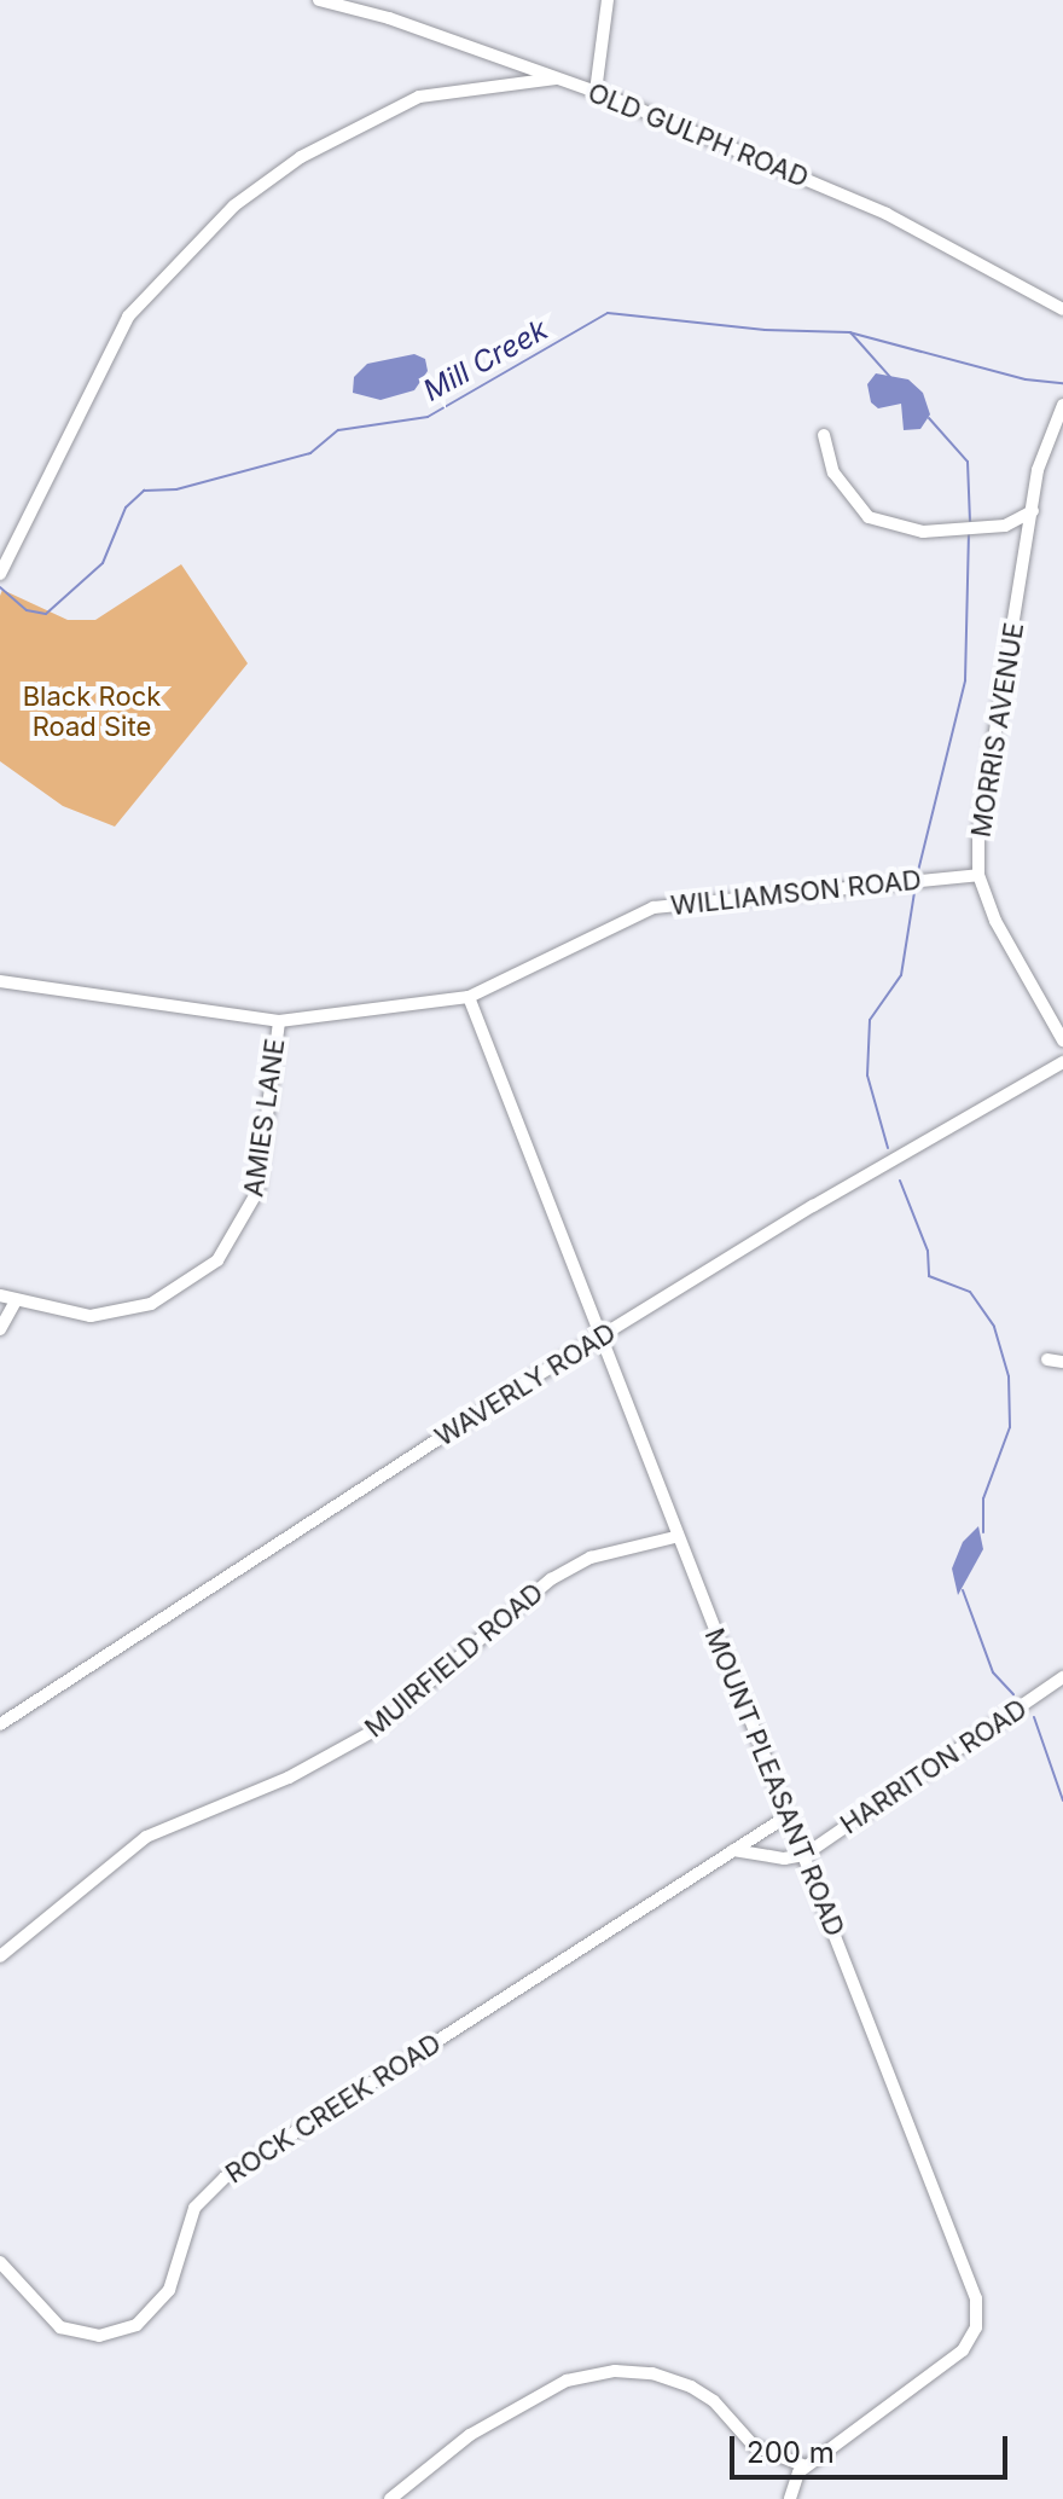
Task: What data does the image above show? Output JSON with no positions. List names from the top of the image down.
{
  "streets": {
    "street": [
      "OLD GULPH ROAD",
      "MORRIS AVENUE",
      "WILLIAMSON ROAD",
      "AMIES LANE",
      "WAVERLY ROAD",
      "MUIRFIELD ROAD",
      "HARRITON ROAD",
      "MOUNT PLEASANT ROAD",
      "ROCK CREEK ROAD"
    ]
  },
  "crossings": [
    ["MORRIS AVENUE", "WILLIAMSON ROAD"],
    ["WILLIAMSON ROAD", "AMIES LANE"],
    ["WILLIAMSON ROAD", "MOUNT PLEASANT ROAD"],
    ["WAVERLY ROAD", "MOUNT PLEASANT ROAD"],
    ["MUIRFIELD ROAD", "MOUNT PLEASANT ROAD"],
    ["HARRITON ROAD", "MOUNT PLEASANT ROAD"],
    ["MOUNT PLEASANT ROAD", "ROCK CREEK ROAD"]
  ],
  "water": ["Mill Creek"],
  "parks": ["Black Rock Road Site"],
  "scale_bar": "200 m"
}
